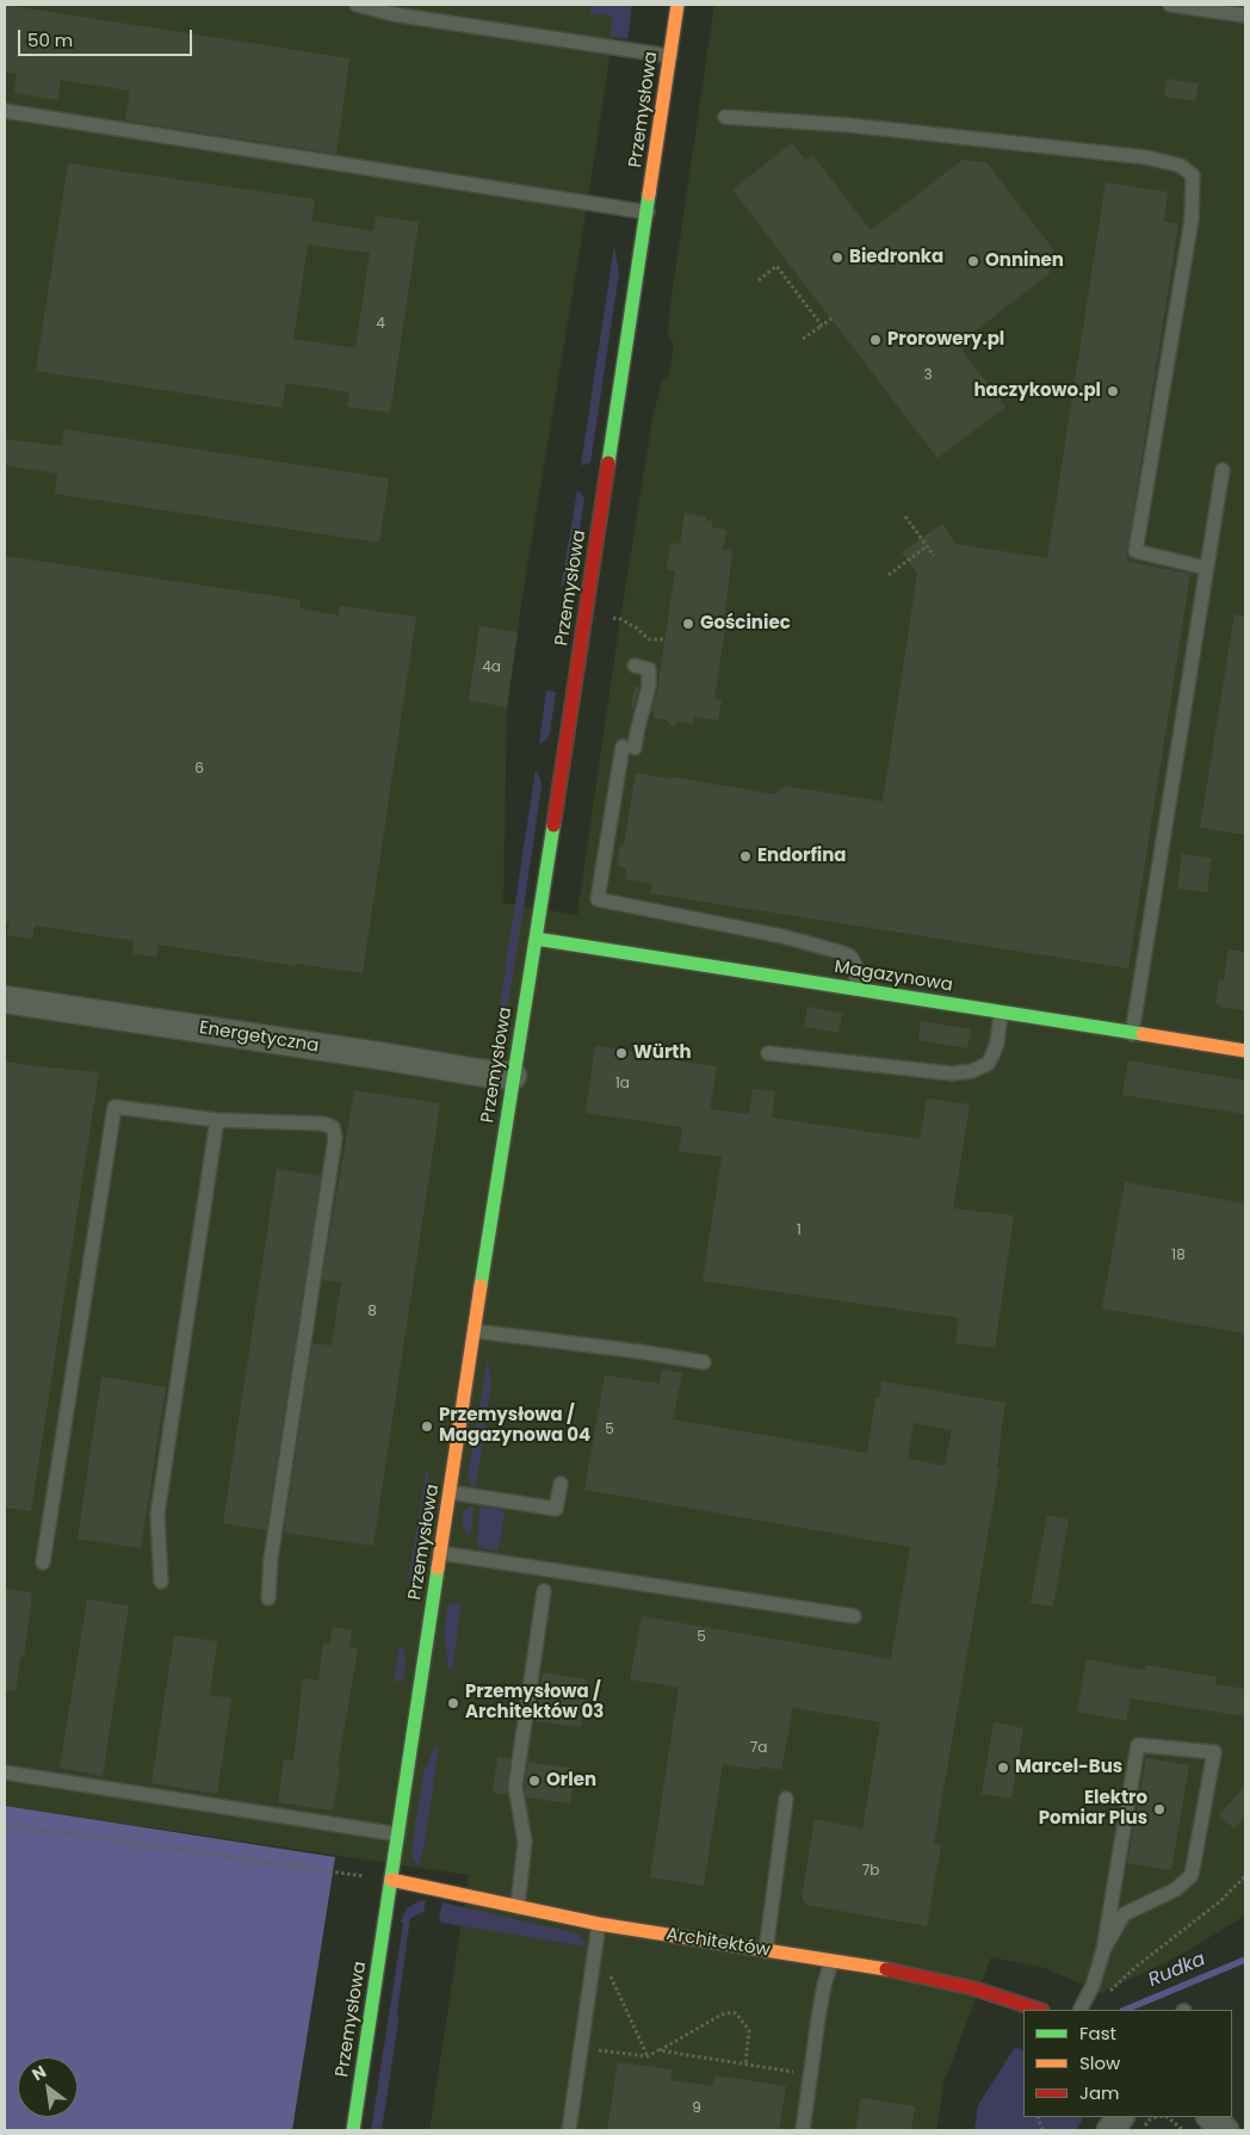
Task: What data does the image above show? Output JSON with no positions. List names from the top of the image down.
{
  "streets": {
    "street": [
      "Przemysłowa",
      "Magazynowa",
      "Energetyczna",
      "Architektów"
    ]
  },
  "crossings": [
    ["Przemysłowa", "Magazynowa"],
    ["Przemysłowa", "Energetyczna"],
    ["Przemysłowa", "Architektów"]
  ],
  "water": ["Rudka"],
  "places": [
    "Biedronka",
    "Onninen",
    "Prorowery.pl",
    "haczykowo.pl",
    "Gościniec",
    "Endorfina",
    "Würth",
    "Przemysłowa / Magazynowa 04",
    "Przemysłowa / Architektów 03",
    "Marcel-Bus",
    "Orlen",
    "Elektro Pomiar Plus"
  ],
  "house_numbers": [
    "4",
    "3",
    "4a",
    "6",
    "1a",
    "1",
    "18",
    "8",
    "5",
    "5",
    "7a",
    "7b",
    "9"
  ],
  "legend": ["Fast", "Slow", "Jam"],
  "scale_bar": "50 m",
  "north": "top left"
}
